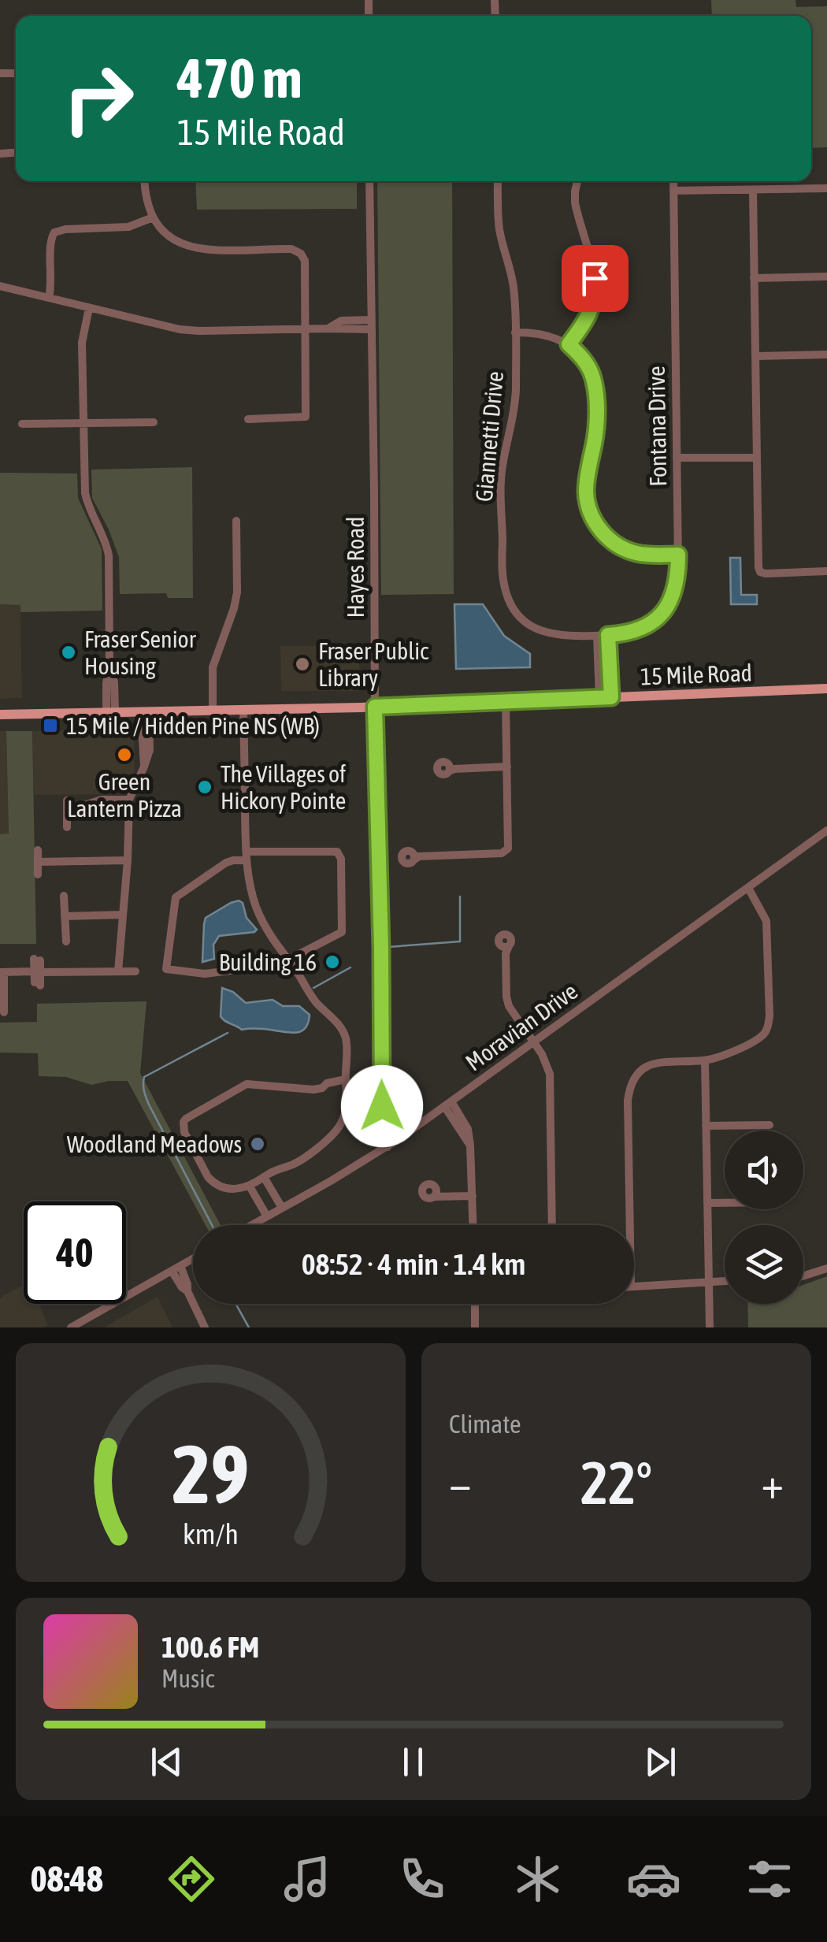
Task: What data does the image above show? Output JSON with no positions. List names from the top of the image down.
{
  "streets": {
    "main road": ["15 Mile Road"],
    "street": [
      "Fontana Drive",
      "Giannetti Drive",
      "Hayes Road",
      "Moravian Drive"
    ]
  },
  "crossings": [
    ["Fontana Drive", "Giannetti Drive"],
    ["Hayes Road", "15 Mile Road"],
    ["Hayes Road", "Moravian Drive"]
  ],
  "places": {
    "other": [
      "Fraser Senior Housing",
      "Fraser Public Library",
      "Green Lantern Pizza",
      "The Villages of Hickory Pointe",
      "Building 16",
      "Woodland Meadows"
    ],
    "transit": ["15 Mile / Hidden Pine NS (WB)"]
  },
  "page": {
    "turn": ["470 m", "15 Mile Road"],
    "limit": "40",
    "trip": "08:52 · 4 min · 1.4 km",
    "tile": "Climate",
    "heat": ["−", "22°", "+"],
    "song": ["100.6 FM", "Music"],
    "tabs": "08:48",
    "gauge": ["29", "km/h"]
  }
}
